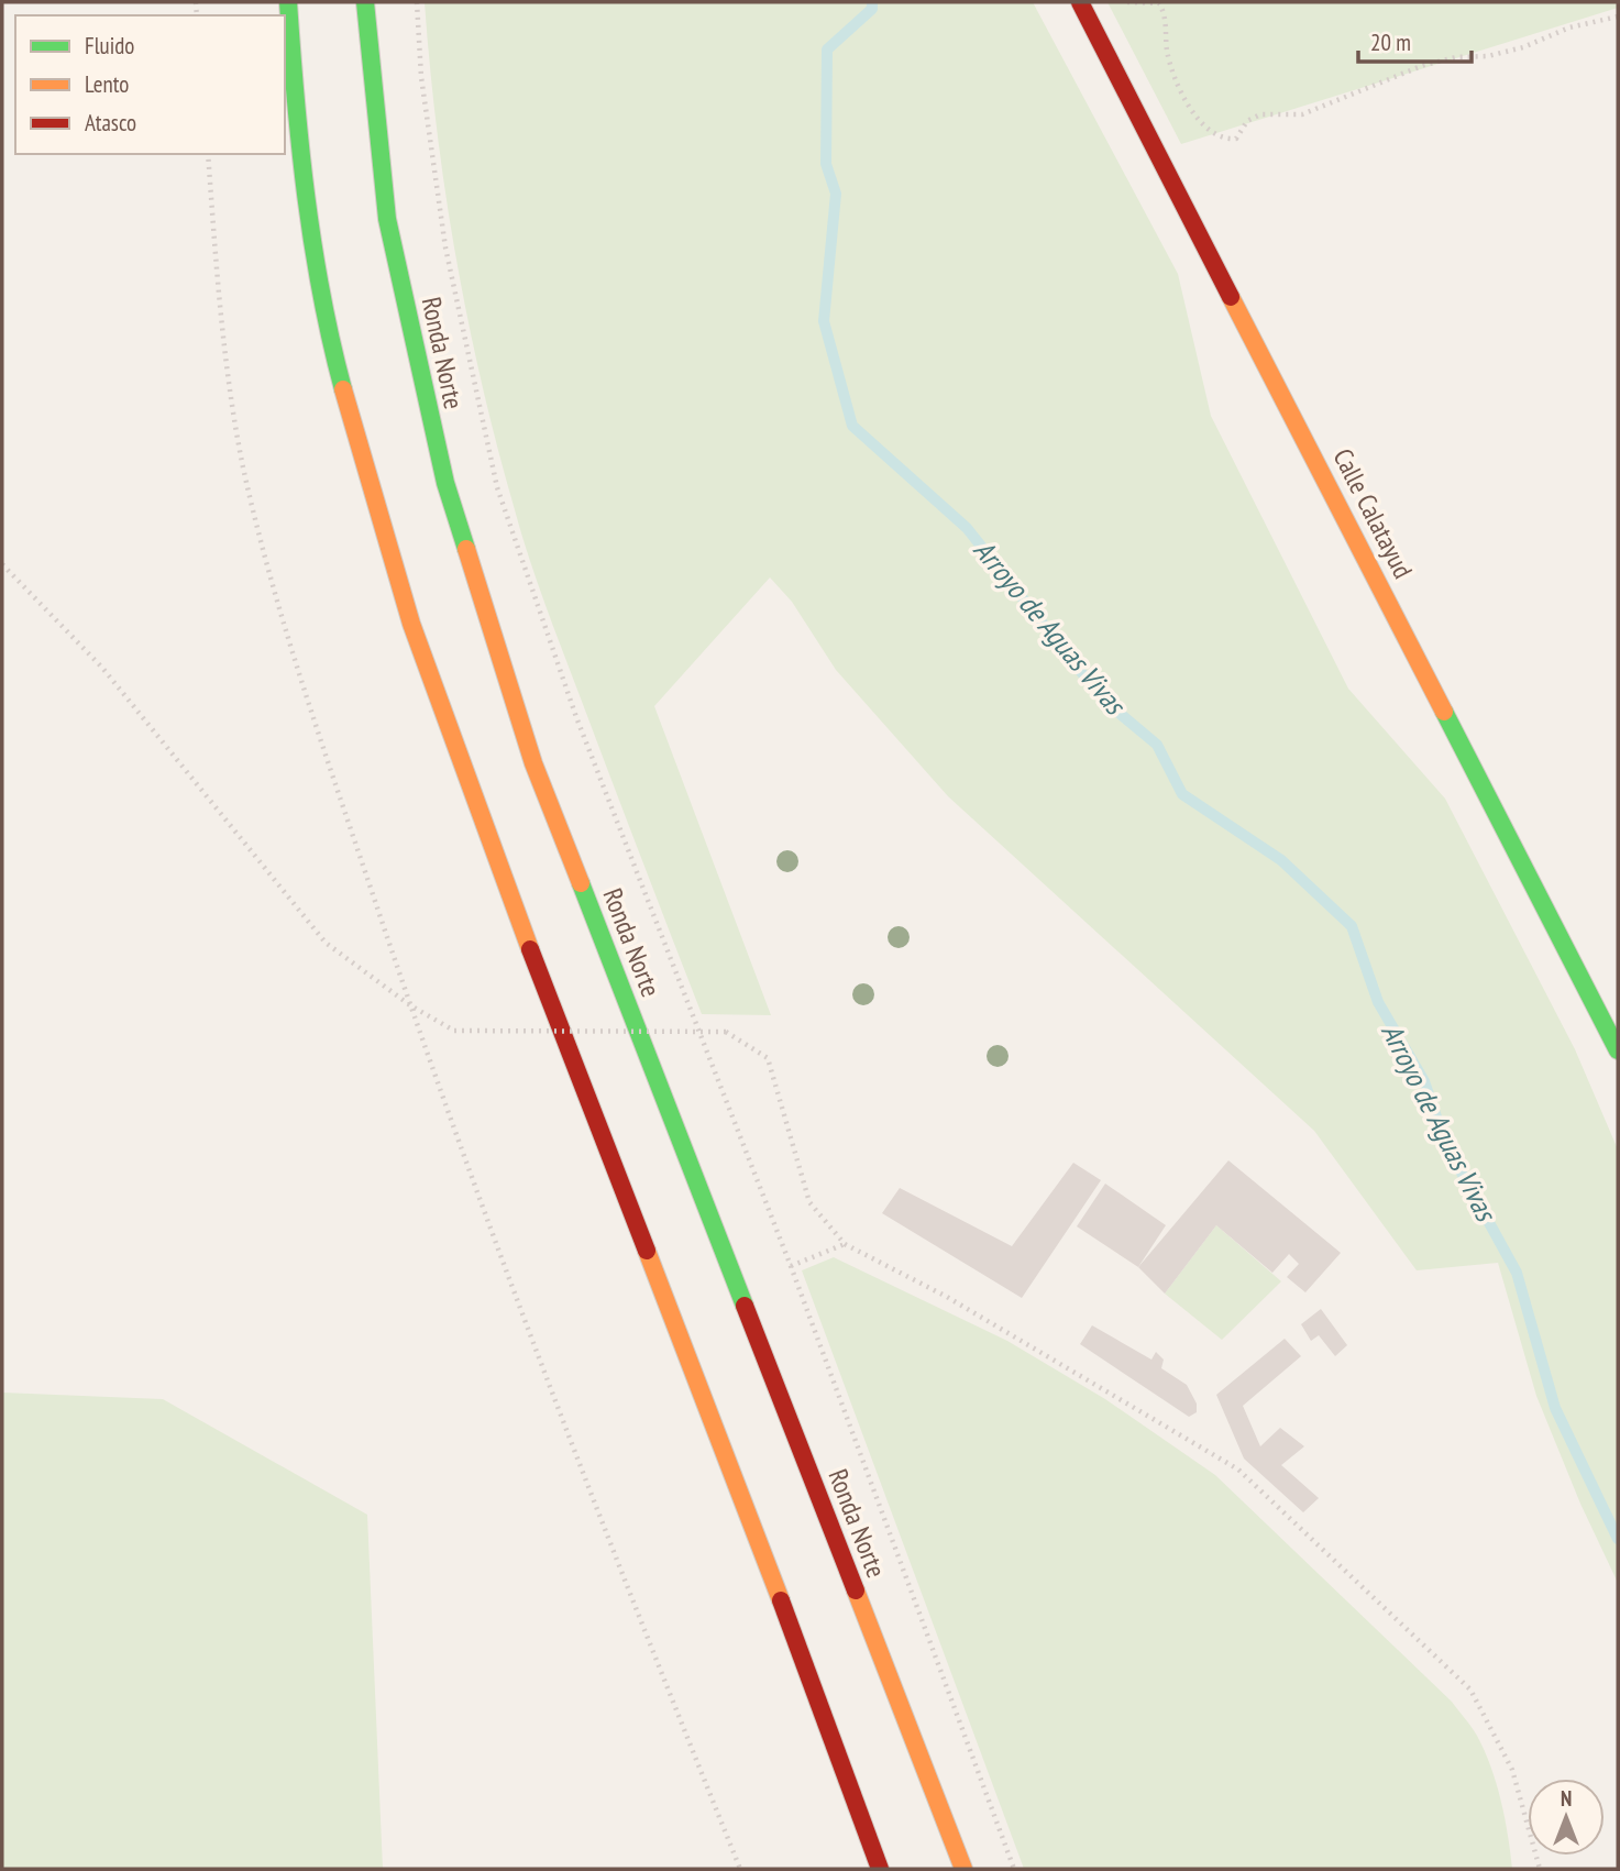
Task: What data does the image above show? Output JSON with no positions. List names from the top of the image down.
{
  "streets": {
    "main road": ["Ronda Norte", "Calle Calatayud"]
  },
  "water": ["Arroyo de Aguas Vivas"],
  "legend": ["Fluido", "Lento", "Atasco"],
  "scale_bar": "20 m",
  "north": "top"
}
